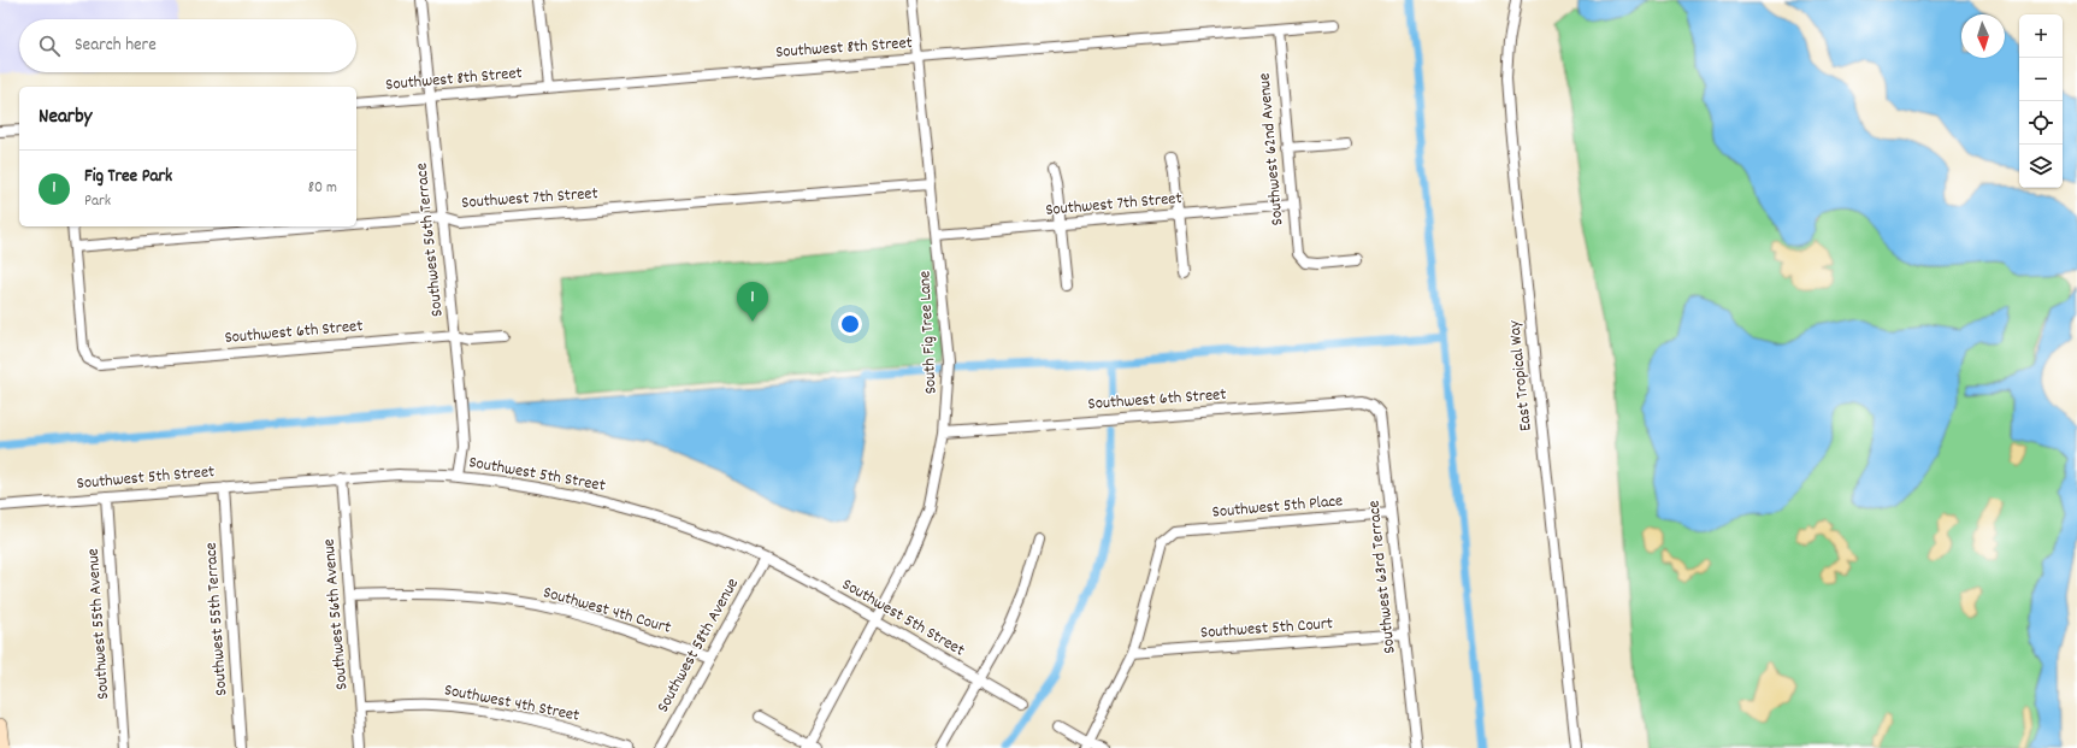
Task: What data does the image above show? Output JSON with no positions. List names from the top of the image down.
{
  "streets": {
    "street": [
      "Southwest 8th Street",
      "Southwest 62nd Avenue",
      "Southwest 7th Street",
      "Southwest 56th Terrace",
      "Southwest 6th Street",
      "South Fig Tree Lane",
      "East Tropical Way",
      "Southwest 5th Street",
      "Southwest 5th Place",
      "Southwest 63rd Terrace",
      "Southwest 4th Court",
      "Southwest 56th Avenue",
      "Southwest 55th Terrace",
      "Southwest 55th Avenue",
      "Southwest 5th Court",
      "Southwest 58th Avenue",
      "Southwest 4th Street"
    ]
  },
  "crossings": [
    ["Southwest 8th Street", "Southwest 62nd Avenue"],
    ["Southwest 8th Street", "Southwest 56th Terrace"],
    ["Southwest 8th Street", "South Fig Tree Lane"],
    ["Southwest 62nd Avenue", "Southwest 7th Street"],
    ["Southwest 7th Street", "Southwest 56th Terrace"],
    ["Southwest 7th Street", "Southwest 6th Street"],
    ["Southwest 7th Street", "South Fig Tree Lane"],
    ["Southwest 56th Terrace", "Southwest 6th Street"],
    ["Southwest 56th Terrace", "Southwest 5th Street"],
    ["Southwest 6th Street", "South Fig Tree Lane"],
    ["Southwest 6th Street", "Southwest 63rd Terrace"],
    ["South Fig Tree Lane", "Southwest 5th Street"],
    ["Southwest 5th Street", "Southwest 56th Avenue"],
    ["Southwest 5th Street", "Southwest 55th Terrace"],
    ["Southwest 5th Street", "Southwest 55th Avenue"],
    ["Southwest 5th Street", "Southwest 58th Avenue"],
    ["Southwest 5th Place", "Southwest 63rd Terrace"],
    ["Southwest 5th Place", "Southwest 5th Court"],
    ["Southwest 63rd Terrace", "Southwest 5th Court"],
    ["Southwest 4th Court", "Southwest 56th Avenue"],
    ["Southwest 4th Court", "Southwest 58th Avenue"],
    ["Southwest 56th Avenue", "Southwest 4th Street"]
  ],
  "north": "bottom",
  "page": {
    "map_buttons": ["+", "−"],
    "search": "Search here",
    "heading": "Nearby",
    "list": [
      {
        "mark": "1",
        "name": "Fig Tree Park",
        "note": "Park",
        "value": "80 m"
      }
    ],
    "pins": "1"
  }
}
